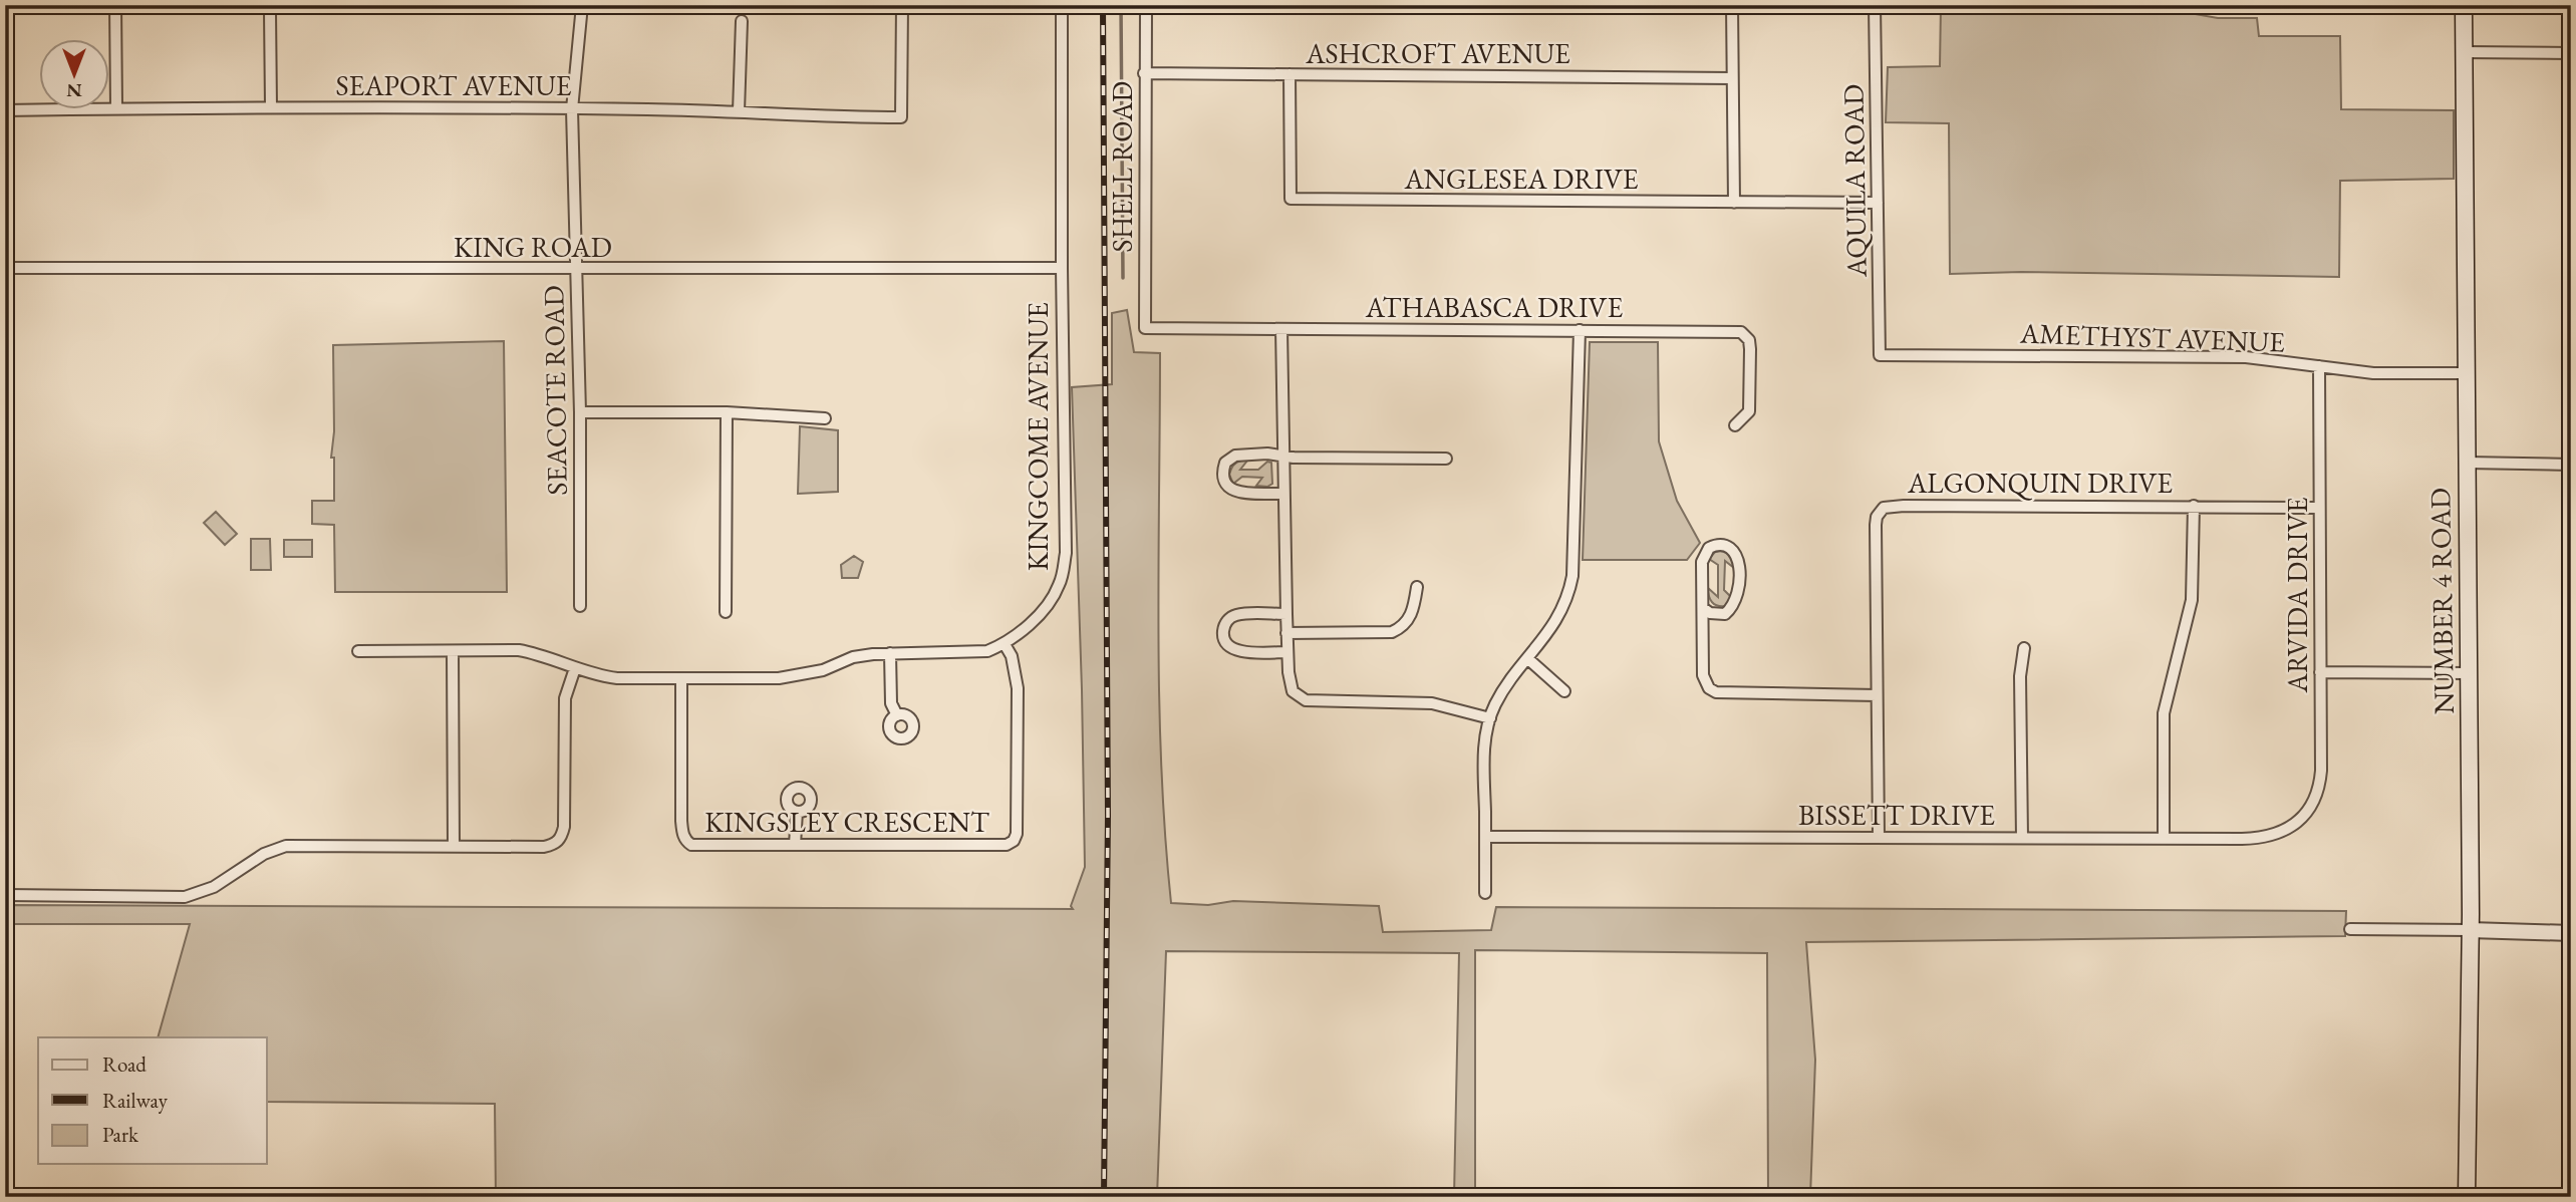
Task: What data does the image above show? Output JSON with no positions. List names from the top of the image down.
{
  "streets": {
    "main road": ["NUMBER 4 ROAD"],
    "street": [
      "ASHCROFT AVENUE",
      "SEAPORT AVENUE",
      "SHELL ROAD",
      "ANGLESEA DRIVE",
      "AQUILA ROAD",
      "KING ROAD",
      "ATHABASCA DRIVE",
      "AMETHYST AVENUE",
      "SEACOTE ROAD",
      "KINGCOME AVENUE",
      "ALGONQUIN DRIVE",
      "ARVIDA DRIVE",
      "BISSETT DRIVE",
      "KINGSLEY CRESCENT"
    ]
  },
  "crossings": [
    ["ASHCROFT AVENUE", "SHELL ROAD"],
    ["ASHCROFT AVENUE", "ANGLESEA DRIVE"],
    ["SEAPORT AVENUE", "SEACOTE ROAD"],
    ["SHELL ROAD", "ATHABASCA DRIVE"],
    ["ANGLESEA DRIVE", "AQUILA ROAD"],
    ["AQUILA ROAD", "AMETHYST AVENUE"],
    ["KING ROAD", "SEACOTE ROAD"],
    ["KING ROAD", "KINGCOME AVENUE"],
    ["AMETHYST AVENUE", "ARVIDA DRIVE"],
    ["AMETHYST AVENUE", "NUMBER 4 ROAD"],
    ["KINGCOME AVENUE", "KINGSLEY CRESCENT"],
    ["ALGONQUIN DRIVE", "ARVIDA DRIVE"],
    ["ALGONQUIN DRIVE", "BISSETT DRIVE"],
    ["ARVIDA DRIVE", "BISSETT DRIVE"]
  ],
  "legend": ["Road", "Railway", "Park"],
  "north": "bottom"
}
